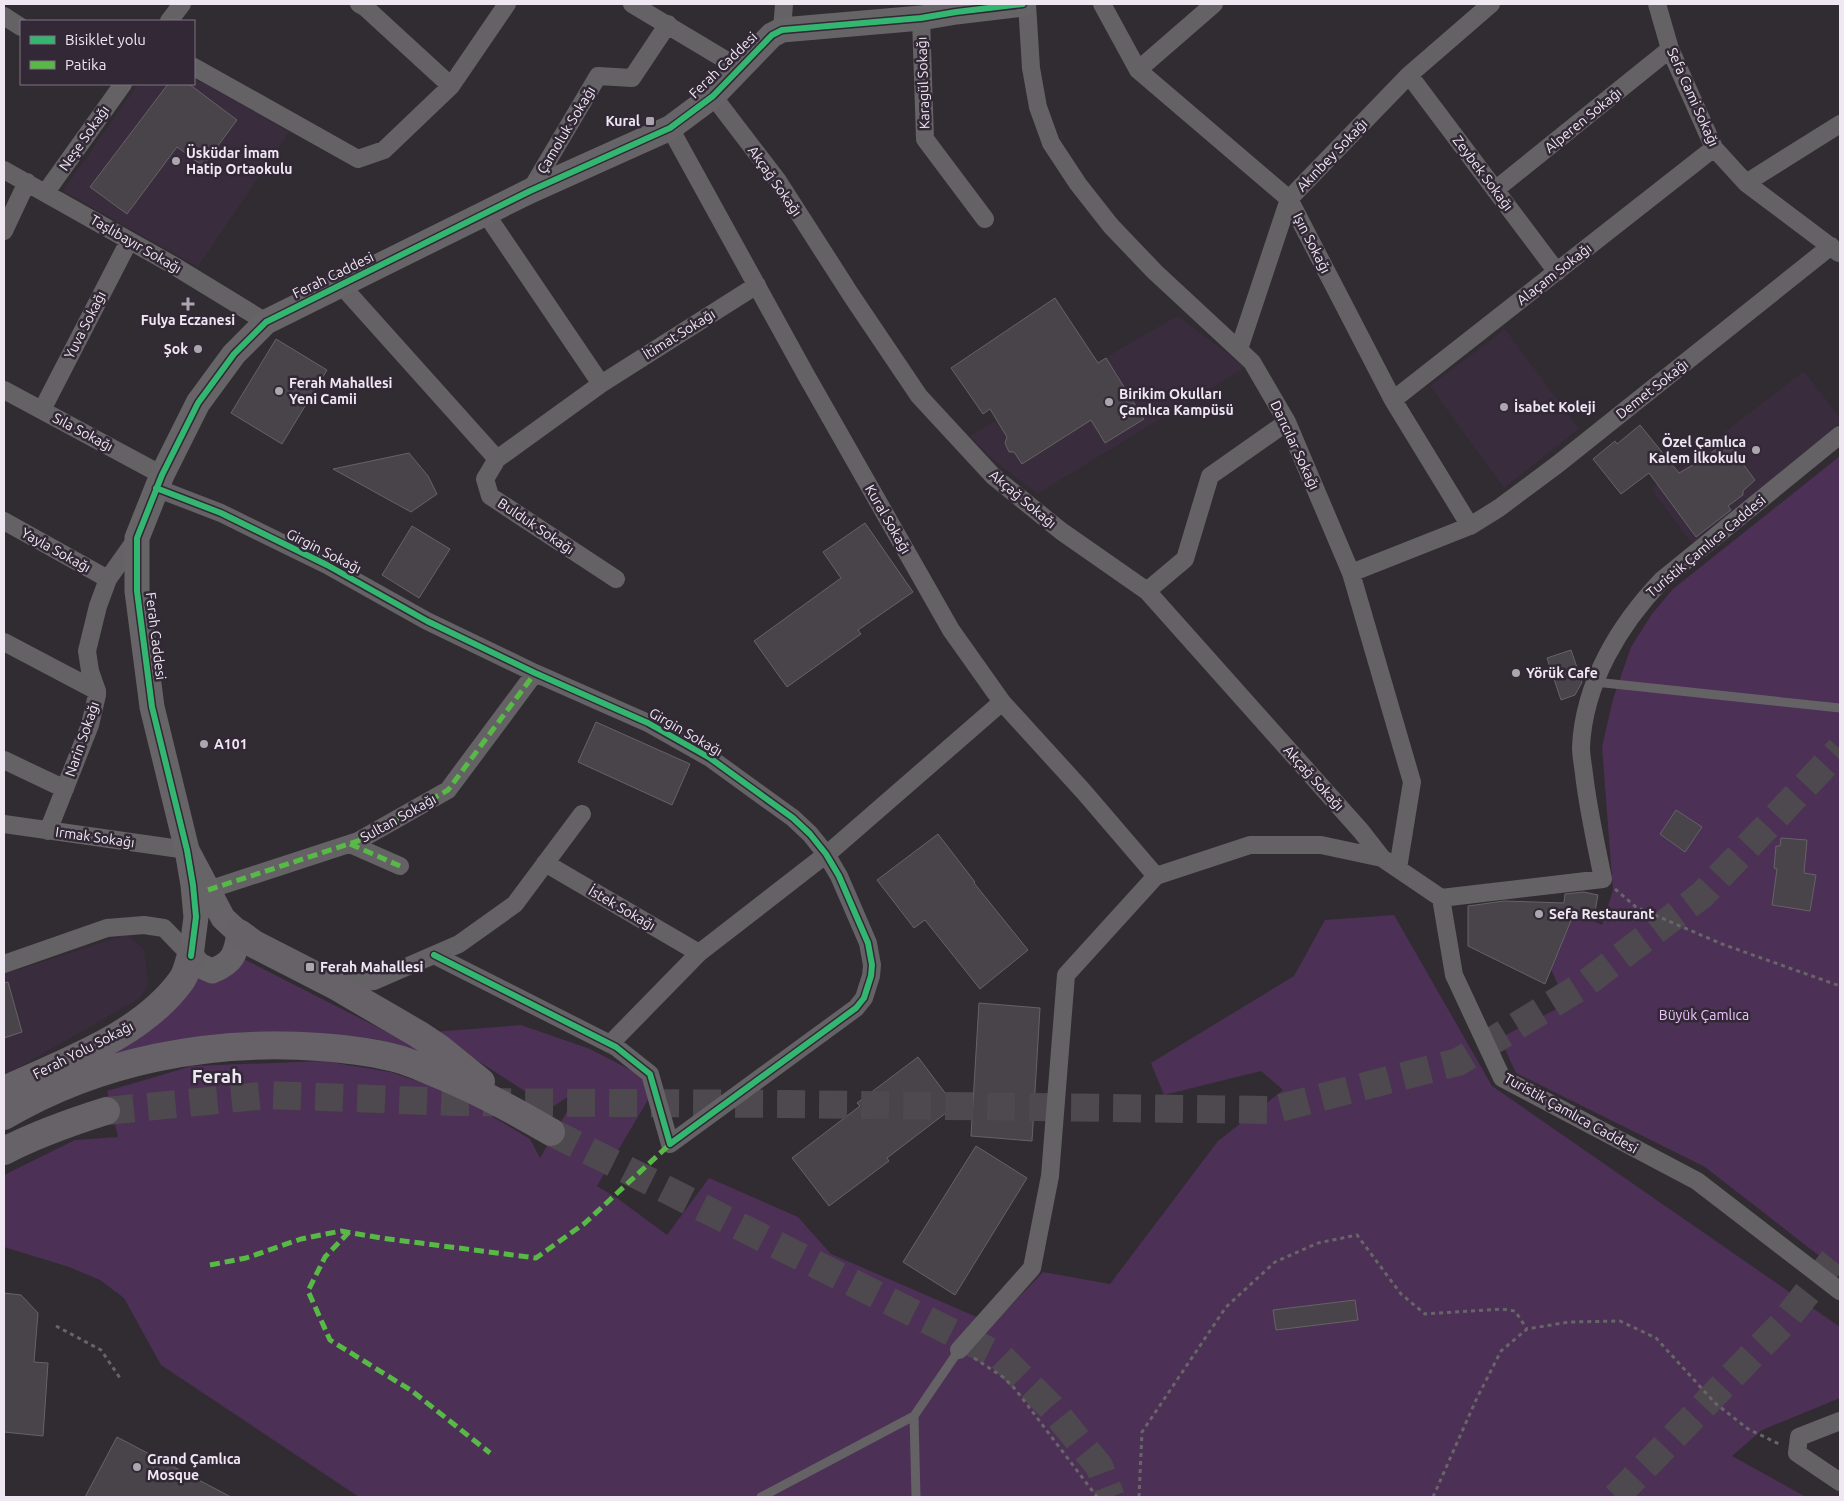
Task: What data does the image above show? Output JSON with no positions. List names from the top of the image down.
{
  "streets": {
    "main road": ["Ferah Yolu Sokağı"],
    "street": [
      "Ferah Caddesi",
      "Karagül Sokağı",
      "Sefa Cami Sokağı",
      "Alperen Sokağı",
      "Çamoluk Sokağı",
      "Neşe Sokağı",
      "Akınbey Sokağı",
      "Zeybek Sokağı",
      "Akçağ Sokağı",
      "Işın Sokağı",
      "Taşlıbayır Sokağı",
      "Alaçam Sokağı",
      "Yuva Sokağı",
      "İtimat Sokağı",
      "Demet Sokağı",
      "Sıla Sokağı",
      "Darıcılar Sokağı",
      "Kural Sokağı",
      "Bulduk Sokağı",
      "Turistik Çamlıca Caddesi",
      "Yayla Sokağı",
      "Girgin Sokağı",
      "Narin Sokağı",
      "Sultan Sokağı",
      "Irmak Sokağı",
      "İstek Sokağı"
    ]
  },
  "crossings": [
    ["Ferah Caddesi", "Çamoluk Sokağı"],
    ["Ferah Caddesi", "Akçağ Sokağı"],
    ["Ferah Caddesi", "Taşlıbayır Sokağı"],
    ["Ferah Caddesi", "Sıla Sokağı"],
    ["Ferah Caddesi", "Kural Sokağı"],
    ["Ferah Caddesi", "Girgin Sokağı"],
    ["Ferah Caddesi", "Narin Sokağı"],
    ["Ferah Caddesi", "Irmak Sokağı"],
    ["Ferah Caddesi", "Ferah Yolu Sokağı"],
    ["Sefa Cami Sokağı", "Alperen Sokağı"],
    ["Sefa Cami Sokağı", "Alaçam Sokağı"],
    ["Sefa Cami Sokağı", "Demet Sokağı"],
    ["Alperen Sokağı", "Zeybek Sokağı"],
    ["Neşe Sokağı", "Taşlıbayır Sokağı"],
    ["Akınbey Sokağı", "Zeybek Sokağı"],
    ["Akınbey Sokağı", "Işın Sokağı"],
    ["Akınbey Sokağı", "Darıcılar Sokağı"],
    ["Zeybek Sokağı", "Alaçam Sokağı"],
    ["Işın Sokağı", "Alaçam Sokağı"],
    ["Işın Sokağı", "Demet Sokağı"],
    ["Taşlıbayır Sokağı", "Yuva Sokağı"],
    ["Yuva Sokağı", "Sıla Sokağı"],
    ["İtimat Sokağı", "Kural Sokağı"],
    ["İtimat Sokağı", "Bulduk Sokağı"],
    ["Demet Sokağı", "Darıcılar Sokağı"],
    ["Sıla Sokağı", "Girgin Sokağı"],
    ["Yayla Sokağı", "Narin Sokağı"],
    ["Girgin Sokağı", "Sultan Sokağı"],
    ["Narin Sokağı", "Irmak Sokağı"]
  ],
  "districts": ["Ferah"],
  "parks": ["Büyük Çamlıca"],
  "places": {
    "transit": ["Kural", "Ferah Mahallesi"],
    "other": [
      "Üsküdar İmam Hatip Ortaokulu",
      "Şok",
      "Ferah Mahallesi Yeni Camii",
      "Birikim Okulları Çamlıca Kampüsü",
      "İsabet Koleji",
      "Özel Çamlıca Kalem İlkokulu",
      "Yörük Cafe",
      "A101",
      "Sefa Restaurant",
      "Grand Çamlıca Mosque"
    ],
    "health": ["Fulya Eczanesi"]
  },
  "legend": ["Bisiklet yolu", "Patika"]
}
